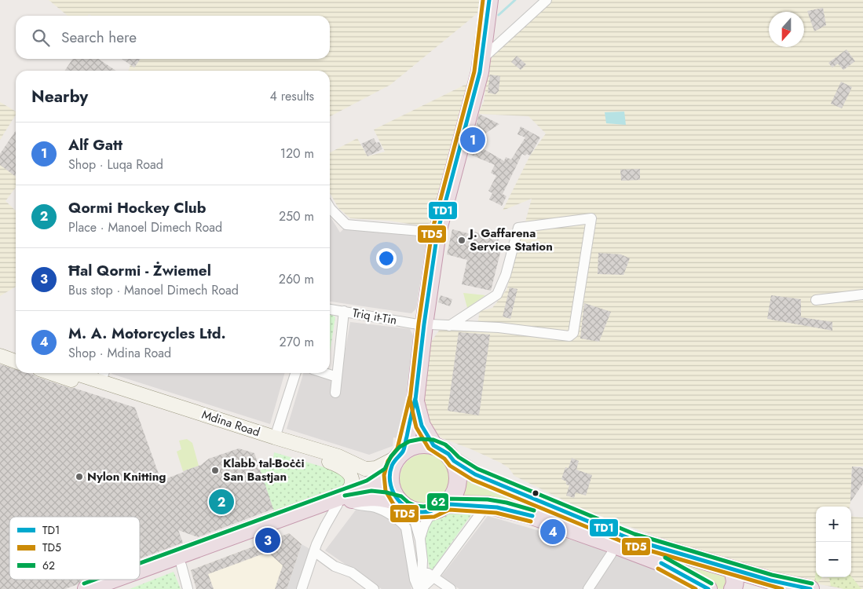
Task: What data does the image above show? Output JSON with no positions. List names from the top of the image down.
{
  "streets": {
    "main road": ["Mdina Road"],
    "street": ["Triq it-Tin"]
  },
  "places": ["J. Gaffarena Service Station", "Klabb tal-Boċċi San Bastjan", "Nylon Knitting"],
  "lines": ["transit line TD1", "transit line TD5", "transit line 62"],
  "legend": ["TD1", "TD5", "62"],
  "north": "bottom",
  "page": {
    "search": "Search here",
    "heading": ["Nearby", "4 results"],
    "list": [
      {
        "mark": "1",
        "name": "Alf Gatt",
        "note": "Shop · Luqa Road",
        "value": "120 m"
      },
      {
        "mark": "2",
        "name": "Qormi Hockey Club",
        "note": "Place · Manoel Dimech Road",
        "value": "250 m"
      },
      {
        "mark": "3",
        "name": "Ħal Qormi - Żwiemel",
        "note": "Bus stop · Manoel Dimech Road",
        "value": "260 m"
      },
      {
        "mark": "4",
        "name": "M. A. Motorcycles Ltd.",
        "note": "Shop · Mdina Road",
        "value": "270 m"
      }
    ],
    "pins": [
      "1",
      "2",
      "4",
      "3"
    ],
    "map_buttons": ["+", "−"]
  }
}
